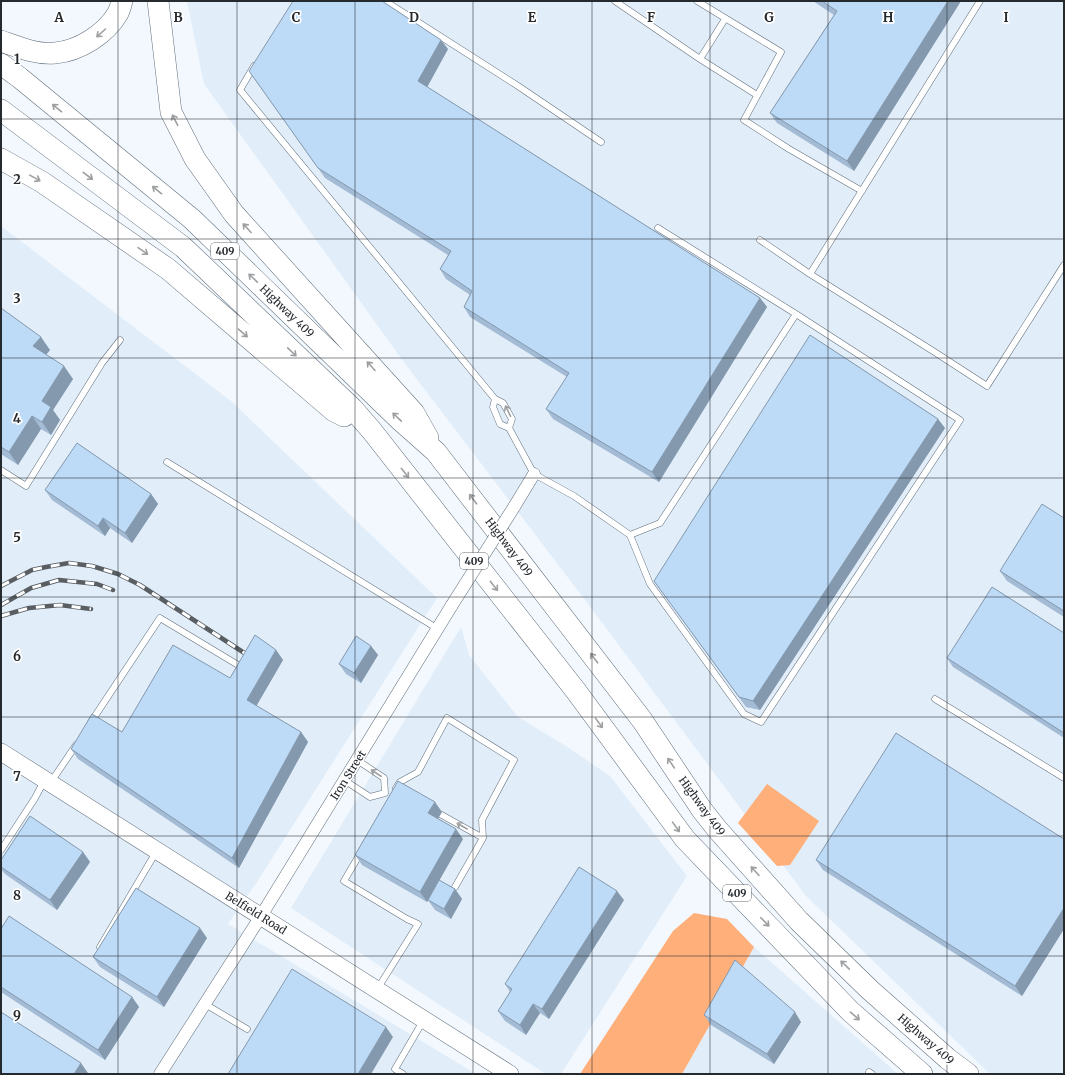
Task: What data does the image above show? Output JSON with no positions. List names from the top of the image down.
{
  "streets": {
    "highway": ["409", "Highway 409"],
    "main road": ["Belfield Road"],
    "street": ["Iron Street"]
  },
  "crossings": [
    ["Iron Street", "Belfield Road"]
  ],
  "grid": {
    "columns": [
      "A",
      "B",
      "C",
      "D",
      "E",
      "F",
      "G",
      "H",
      "I"
    ],
    "rows": [
      "1",
      "2",
      "3",
      "4",
      "5",
      "6",
      "7",
      "8",
      "9"
    ]
  }
}
